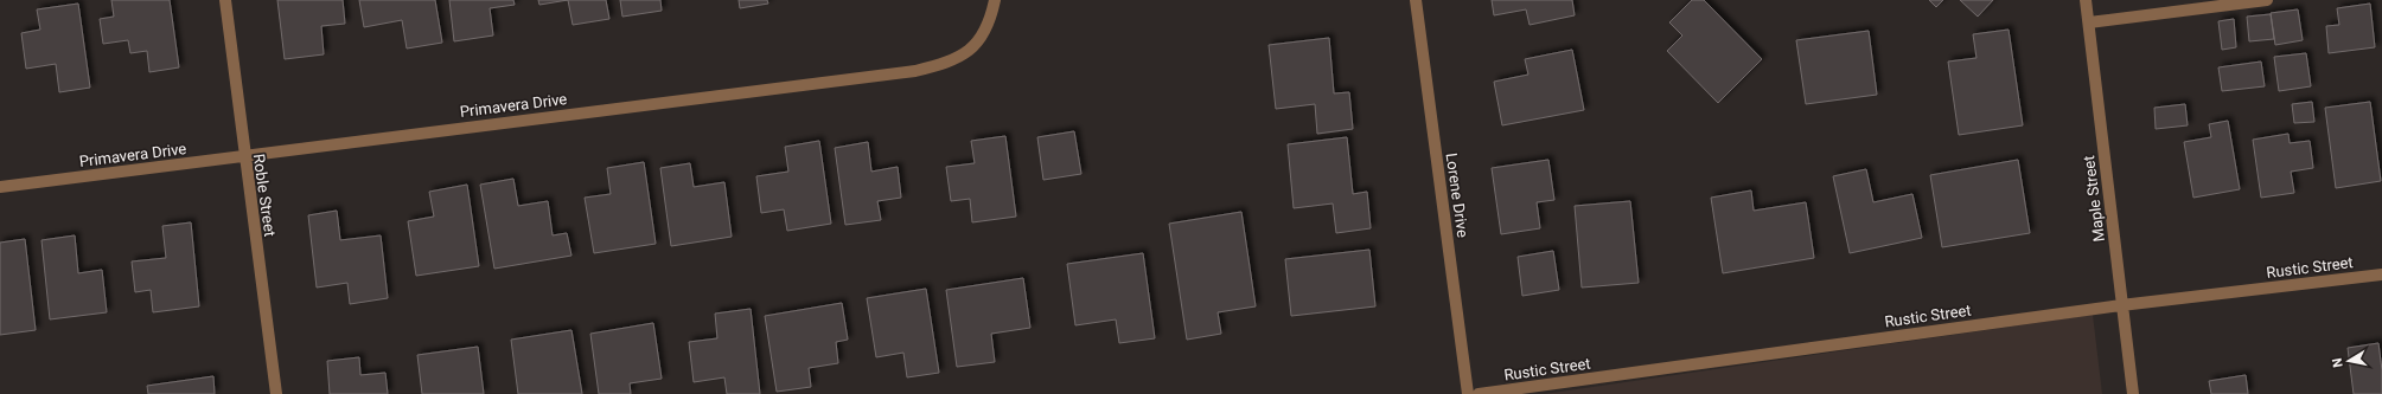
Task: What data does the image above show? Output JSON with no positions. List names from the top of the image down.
{
  "streets": {
    "street": [
      "Primavera Drive",
      "Roble Street",
      "Lorene Drive",
      "Maple Street",
      "Rustic Street"
    ]
  },
  "crossings": [
    ["Primavera Drive", "Roble Street"],
    ["Maple Street", "Rustic Street"]
  ],
  "north": "left"
}
